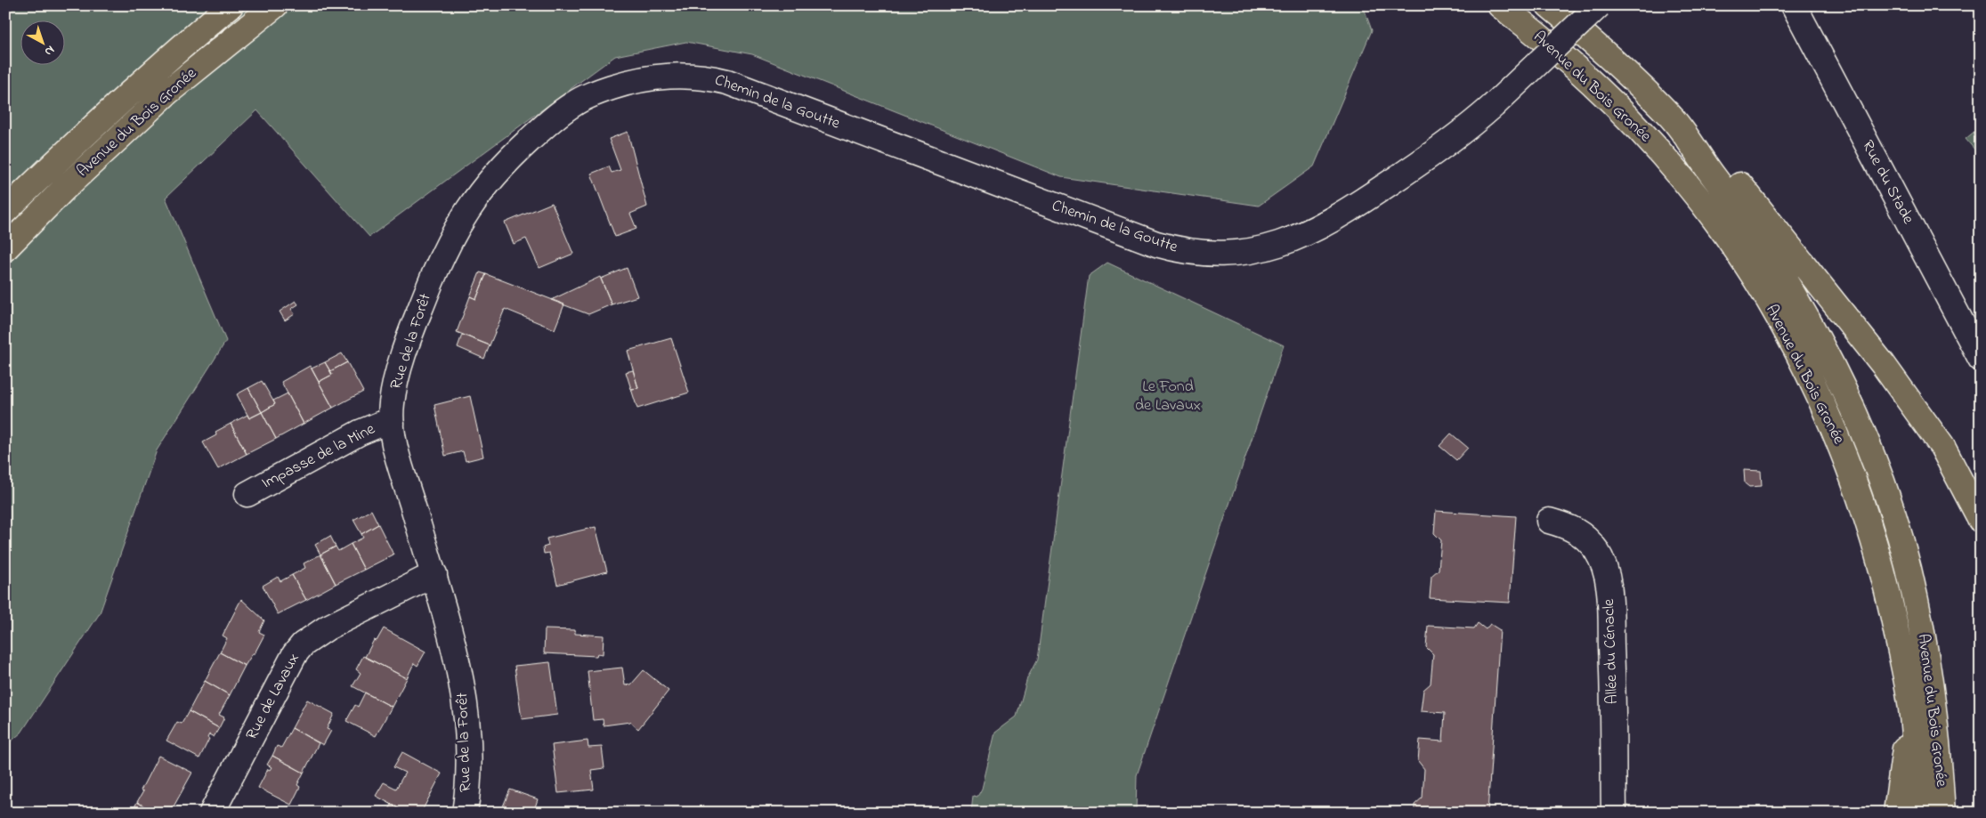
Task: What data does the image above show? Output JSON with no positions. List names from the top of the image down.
{
  "streets": {
    "main road": ["Avenue du Bois Gronée"],
    "street": [
      "Chemin de la Goutte",
      "Rue du Stade",
      "Rue de la Forêt",
      "Impasse de la Mine",
      "Allée du Cénacle",
      "Rue de Lavaux"
    ]
  },
  "crossings": [
    ["Chemin de la Goutte", "Rue de la Forêt"],
    ["Rue de la Forêt", "Impasse de la Mine"],
    ["Rue de la Forêt", "Rue de Lavaux"]
  ],
  "parks": ["Le Fond de Lavaux"],
  "north": "bottom right"
}
